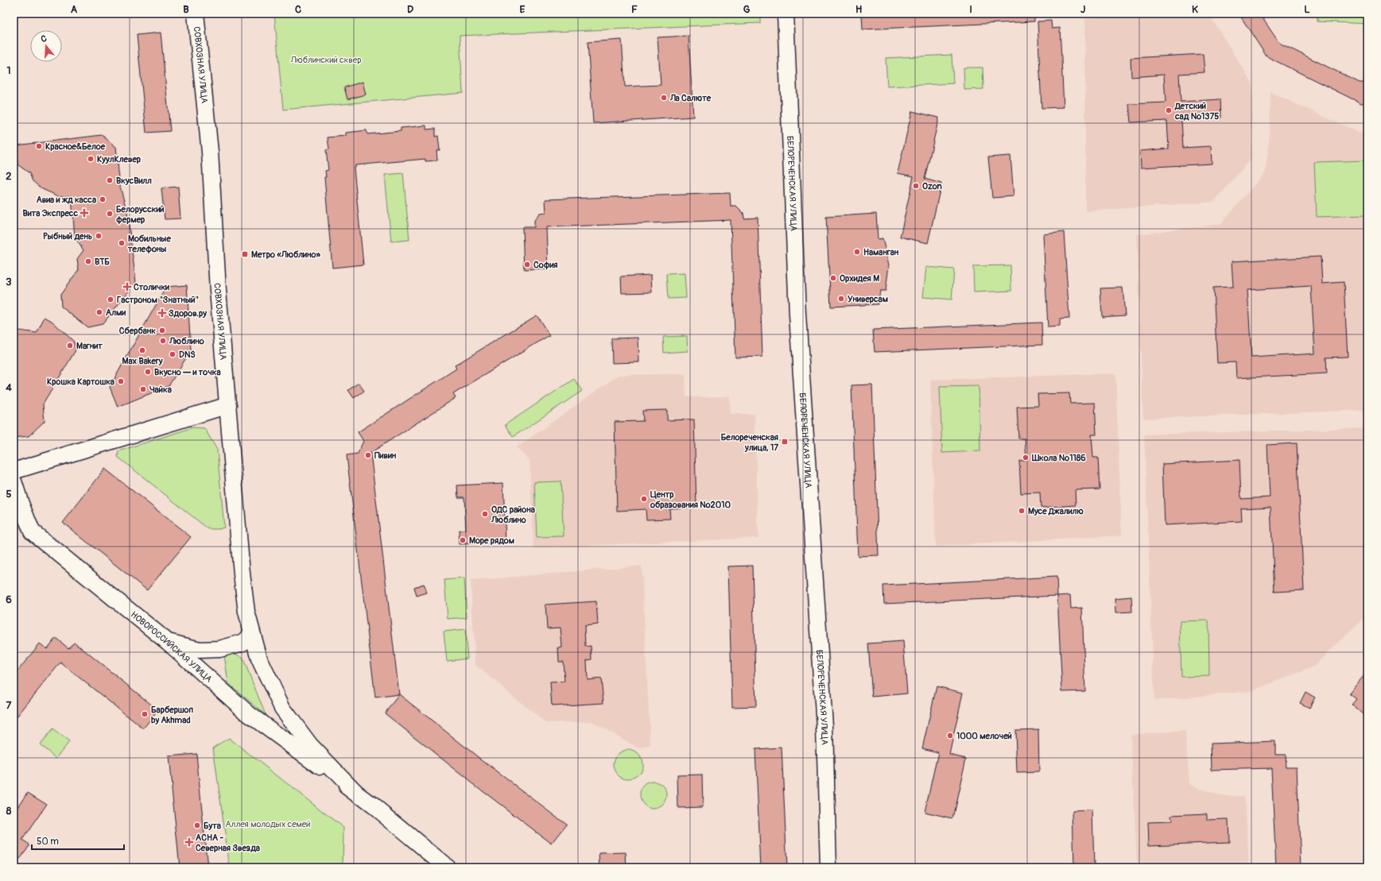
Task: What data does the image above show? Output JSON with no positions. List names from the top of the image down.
{
  "streets": {
    "street": ["СОВХОЗНАЯ УЛИЦА", "БЕЛОРЕЧЕНСКАЯ УЛИЦА", "НОВОРОССИЙСКАЯ УЛИЦА"]
  },
  "crossings": [
    ["СОВХОЗНАЯ УЛИЦА", "НОВОРОССИЙСКАЯ УЛИЦА"]
  ],
  "parks": ["Люблинский сквер", "Аллея молодых семей"],
  "places": {
    "other": [
      "Ла Салюте",
      "Детский сад №1375",
      "Красное&Белое",
      "КуулКлевер",
      "ВкусВилл",
      "Ozon",
      "Авиа и жд касса",
      "Белорусский фермер",
      "Рыбный день",
      "Мобильные телефоны",
      "Наманган",
      "ВТБ",
      "София",
      "Орхидея М",
      "Универсам",
      "Гастроном \"Знатный\"",
      "Алми",
      "Сбербанк",
      "Люблино",
      "Магнит",
      "Max Bakery",
      "DNS",
      "Вкусно — и точка",
      "Крошка Картошка",
      "Чайка",
      "Пивин",
      "Школа №1186",
      "Центр образования №2010",
      "Мусе Джалилю",
      "ОДС района Люблино",
      "Море рядом",
      "Барбершоп by Akhmad",
      "1000 мелочей",
      "Бута"
    ],
    "health": [
      "Вита Экспресс",
      "Столички",
      "Здоров.ру",
      "АСНА - Северная Звезда"
    ],
    "transit": ["Метро «Люблино»", "Белореченская улица, 17"]
  },
  "scale_bar": "50 m",
  "north": "top",
  "grid": {
    "columns": [
      "A",
      "B",
      "C",
      "D",
      "E",
      "F",
      "G",
      "H",
      "I",
      "J",
      "K",
      "L"
    ],
    "rows": [
      "1",
      "2",
      "3",
      "4",
      "5",
      "6",
      "7",
      "8"
    ]
  }
}
